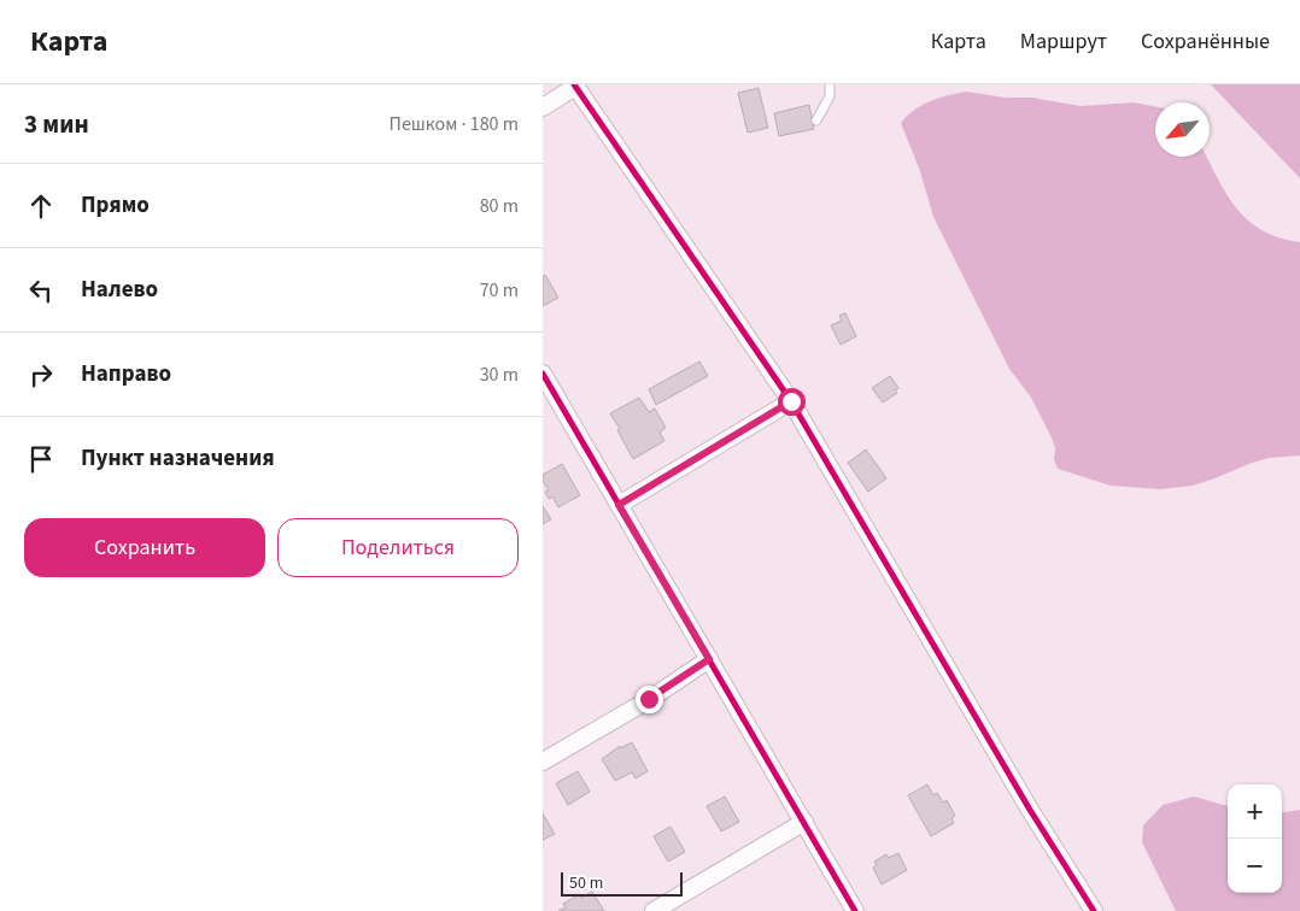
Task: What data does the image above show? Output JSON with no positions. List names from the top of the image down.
{
  "scale_bar": "50 m",
  "north": "bottom left",
  "page": {
    "header": "Карта",
    "nav": ["Карта", "Маршрут", "Сохранённые"],
    "heading": ["3 мин", "Пешком · 180 m"],
    "list": [
      ["Прямо", "80 m"],
      ["Налево", "70 m"],
      ["Направо", "30 m"],
      "Пункт назначения"
    ],
    "buttons": ["Сохранить", "Поделиться"],
    "map_buttons": ["+", "−"],
    "scale": "50 m"
  }
}
